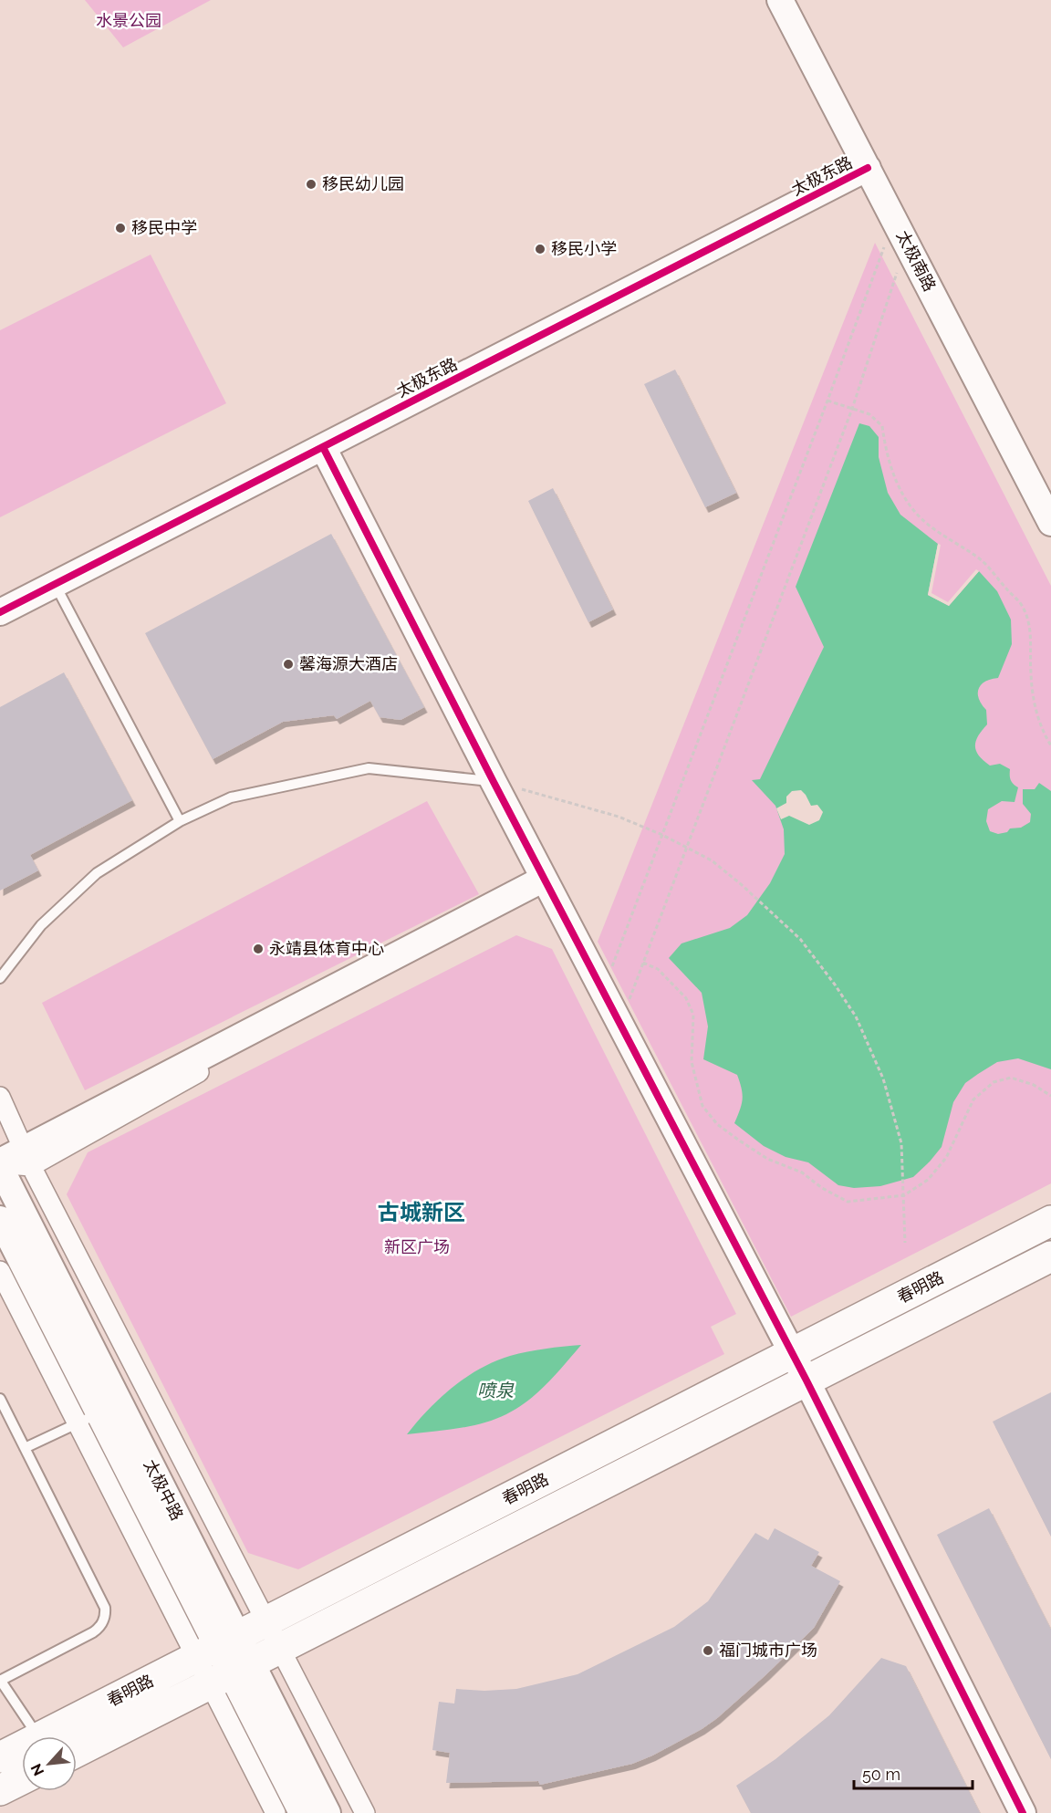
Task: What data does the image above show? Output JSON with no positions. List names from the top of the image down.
{
  "streets": {
    "main road": ["春明路"],
    "street": ["太极东路", "太极南路", "太极中路"]
  },
  "crossings": [
    ["太极东路", "太极南路"],
    ["春明路", "太极中路"]
  ],
  "districts": ["古城新区"],
  "water": ["喷泉"],
  "parks": ["水景公园", "新区广场"],
  "places": [
    "移民幼儿园",
    "移民中学",
    "移民小学",
    "馨海源大酒店",
    "永靖县体育中心",
    "福门城市广场"
  ],
  "scale_bar": "50 m",
  "north": "bottom left"
}
